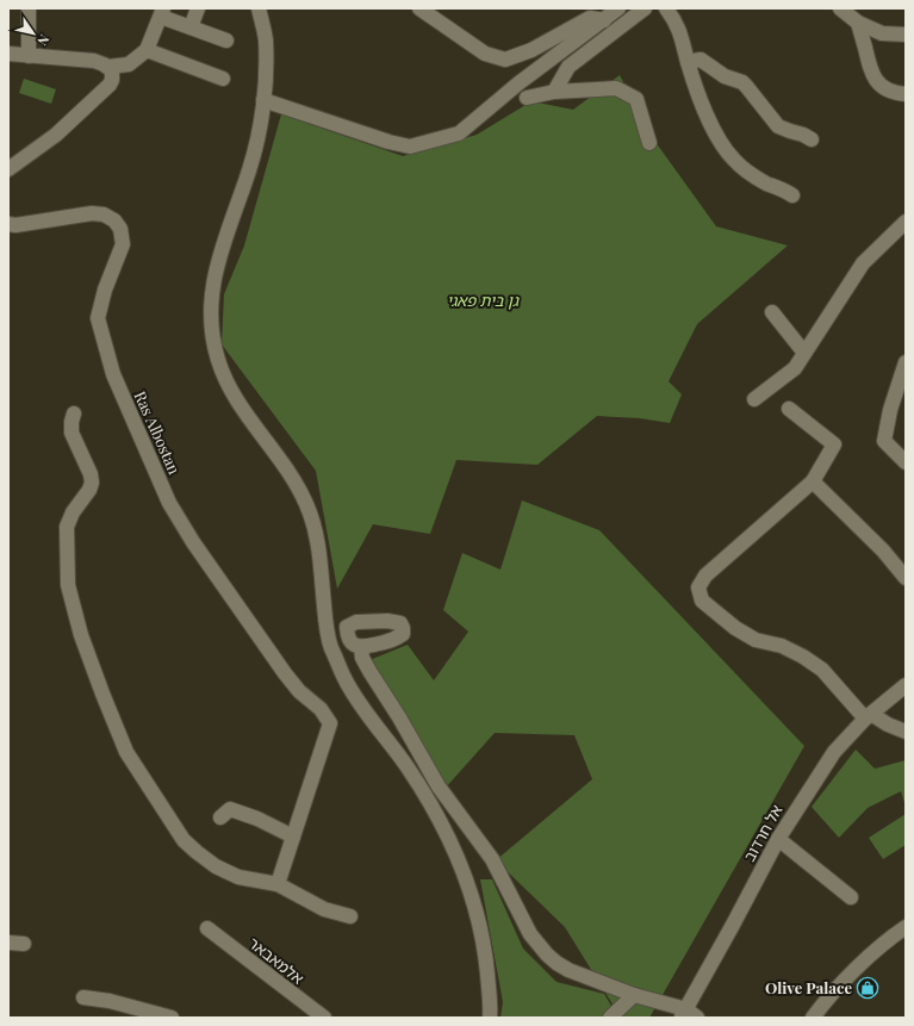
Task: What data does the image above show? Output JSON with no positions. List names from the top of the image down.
{
  "streets": {
    "street": ["Ras Albostan", "אל חרדוב", "אלמאבאר"]
  },
  "parks": ["גן בית פאגי"],
  "places": {
    "shop": ["Olive Palace"]
  },
  "north": "bottom right"
}
